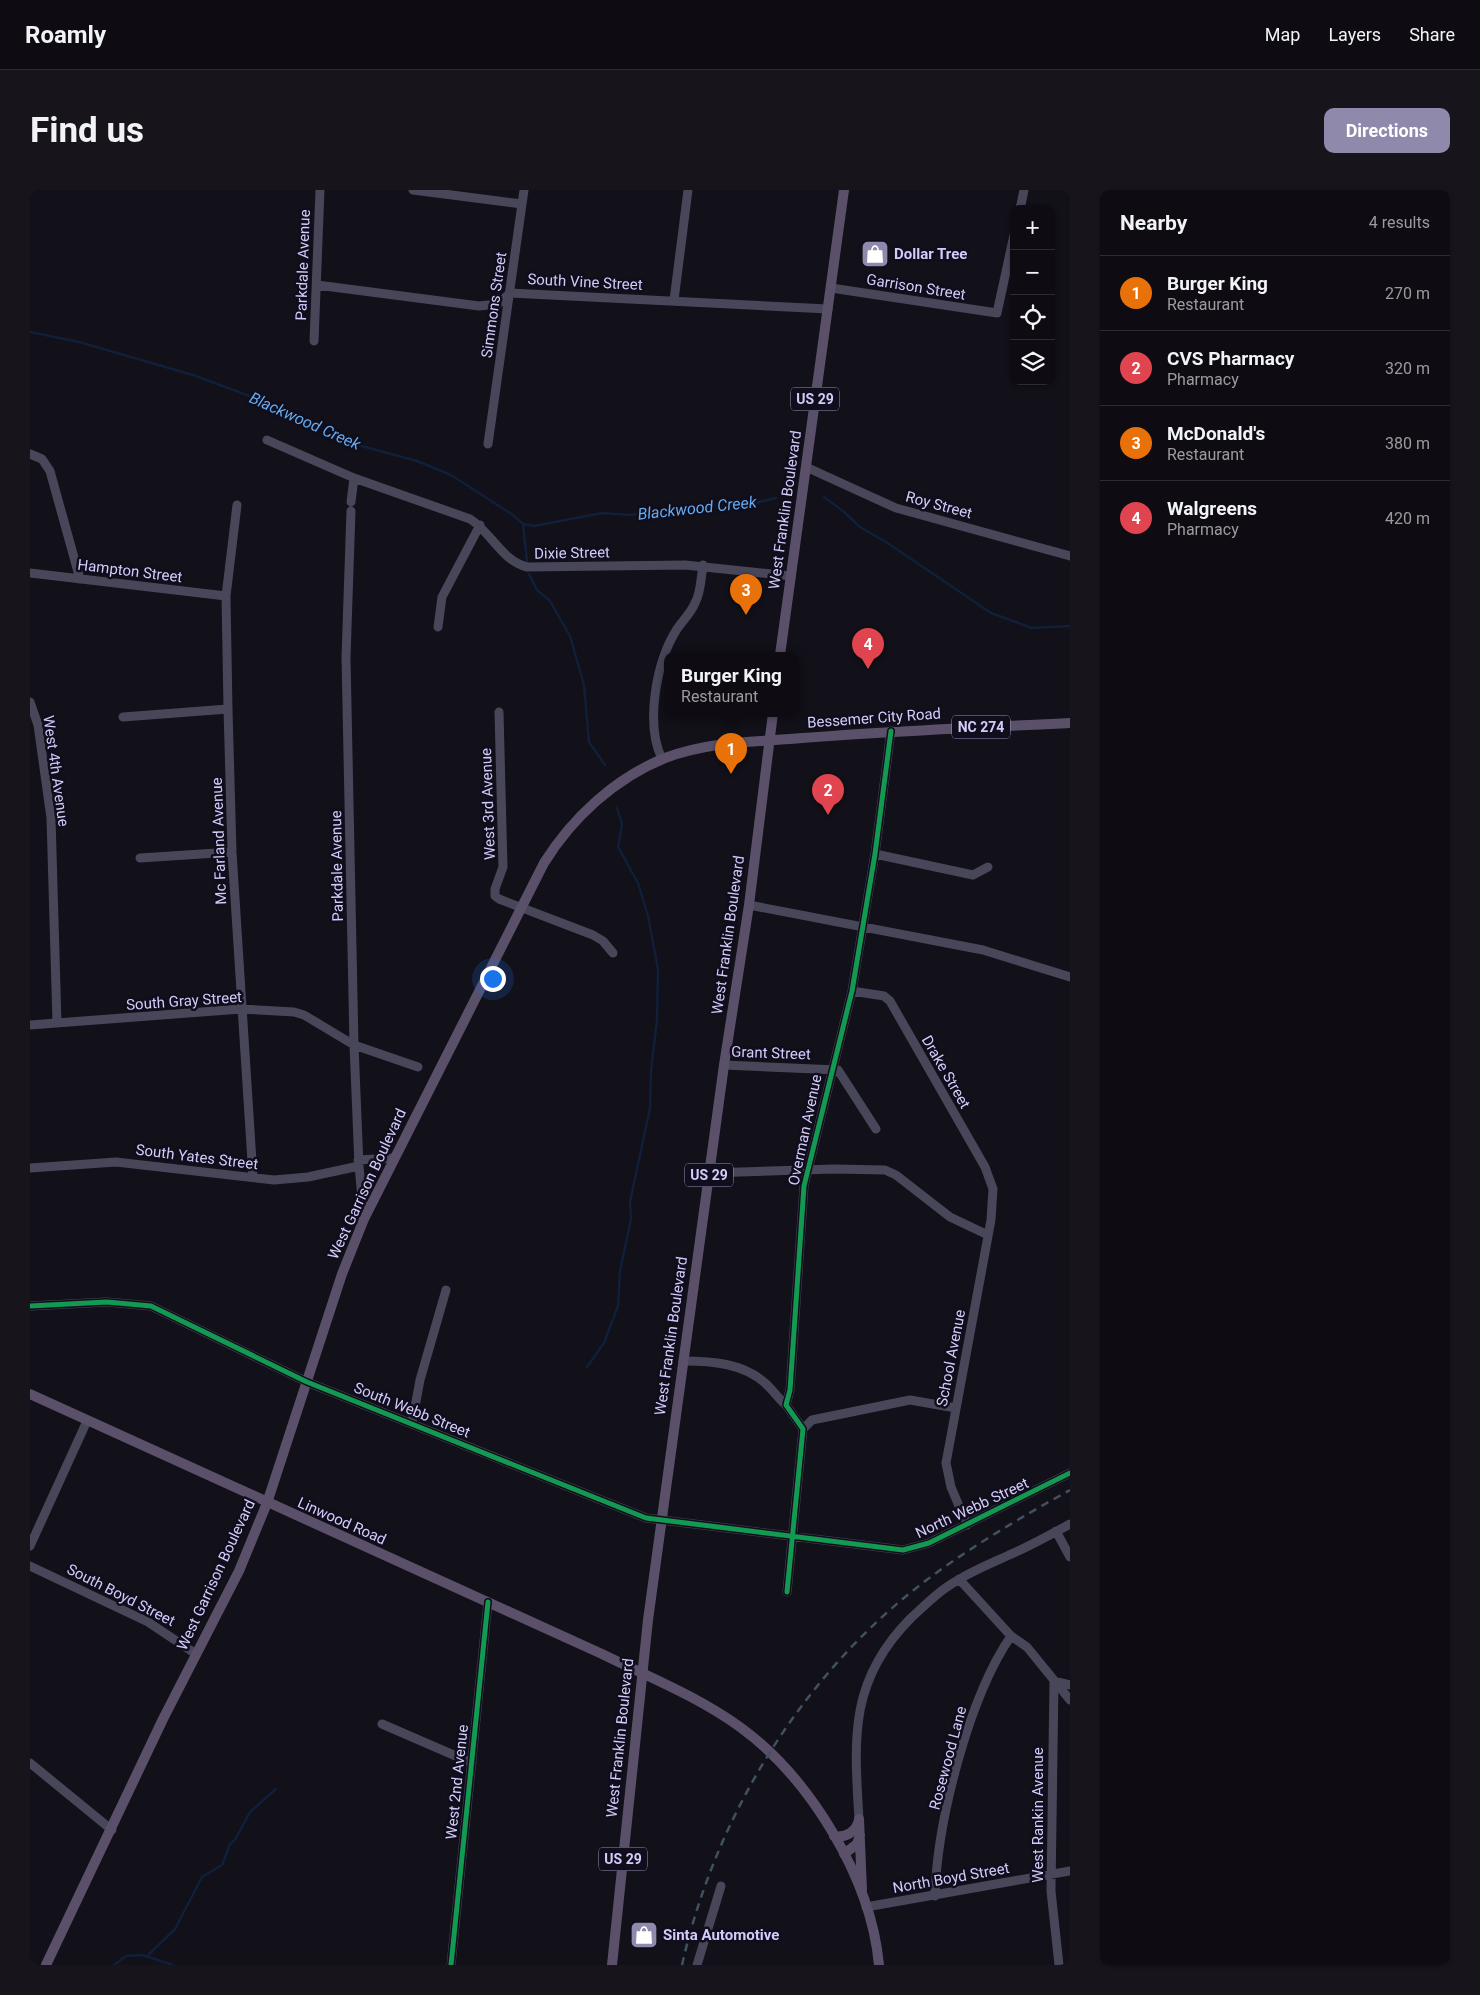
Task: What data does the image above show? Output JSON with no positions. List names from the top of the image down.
{
  "streets": {
    "main road": [
      "US 29",
      "West Franklin Boulevard",
      "Bessemer City Road",
      "NC 274",
      "West Garrison Boulevard",
      "Linwood Road"
    ],
    "street": [
      "Parkdale Avenue",
      "South Vine Street",
      "Garrison Street",
      "Simmons Street",
      "Roy Street",
      "Dixie Street",
      "Hampton Street",
      "West 4th Avenue",
      "West 3rd Avenue",
      "Mc Farland Avenue",
      "South Gray Street",
      "Grant Street",
      "Drake Street",
      "Overman Avenue",
      "South Yates Street",
      "School Avenue",
      "South Webb Street",
      "North Webb Street",
      "South Boyd Street",
      "Rosewood Lane",
      "West 2nd Avenue",
      "West Rankin Avenue",
      "North Boyd Street"
    ]
  },
  "crossings": [
    ["Parkdale Avenue", "South Vine Street"],
    ["Parkdale Avenue", "Dixie Street"],
    ["Parkdale Avenue", "South Gray Street"],
    ["Parkdale Avenue", "South Yates Street"],
    ["Parkdale Avenue", "West Garrison Boulevard"],
    ["South Vine Street", "Simmons Street"],
    ["South Vine Street", "West Franklin Boulevard"],
    ["Garrison Street", "West Franklin Boulevard"],
    ["Roy Street", "West Franklin Boulevard"],
    ["West Franklin Boulevard", "Dixie Street"],
    ["West Franklin Boulevard", "Bessemer City Road"],
    ["West Franklin Boulevard", "Grant Street"],
    ["West Franklin Boulevard", "West Garrison Boulevard"],
    ["West Franklin Boulevard", "South Webb Street"],
    ["West Franklin Boulevard", "Linwood Road"],
    ["Hampton Street", "Mc Farland Avenue"],
    ["Bessemer City Road", "Overman Avenue"],
    ["Bessemer City Road", "West Garrison Boulevard"],
    ["West 4th Avenue", "South Gray Street"],
    ["West 3rd Avenue", "West Garrison Boulevard"],
    ["Mc Farland Avenue", "South Gray Street"],
    ["Mc Farland Avenue", "South Yates Street"],
    ["Grant Street", "Overman Avenue"],
    ["Drake Street", "Overman Avenue"],
    ["Drake Street", "School Avenue"],
    ["South Yates Street", "West Garrison Boulevard"],
    ["West Garrison Boulevard", "South Webb Street"],
    ["West Garrison Boulevard", "Linwood Road"],
    ["West Garrison Boulevard", "South Boyd Street"],
    ["School Avenue", "North Webb Street"],
    ["South Webb Street", "North Webb Street"],
    ["Linwood Road", "West 2nd Avenue"],
    ["Linwood Road", "North Boyd Street"],
    ["Rosewood Lane", "North Boyd Street"],
    ["West Rankin Avenue", "North Boyd Street"]
  ],
  "water": ["Blackwood Creek"],
  "places": {
    "shop": ["Dollar Tree", "Sinta Automotive"]
  },
  "page": {
    "header": "Roamly",
    "nav": ["Map", "Layers", "Share"],
    "buttons": "Directions",
    "title": "Find us",
    "heading": ["Nearby", "4 results"],
    "map_buttons": ["+", "−"],
    "list": [
      {
        "mark": "1",
        "name": "Burger King",
        "note": "Restaurant",
        "value": "270 m"
      },
      {
        "mark": "2",
        "name": "CVS Pharmacy",
        "note": "Pharmacy",
        "value": "320 m"
      },
      {
        "mark": "3",
        "name": "McDonald's",
        "note": "Restaurant",
        "value": "380 m"
      },
      {
        "mark": "4",
        "name": "Walgreens",
        "note": "Pharmacy",
        "value": "420 m"
      }
    ],
    "pins": [
      "3",
      "4",
      "1",
      "2"
    ],
    "popup": ["Burger King", "Restaurant"]
  }
}
